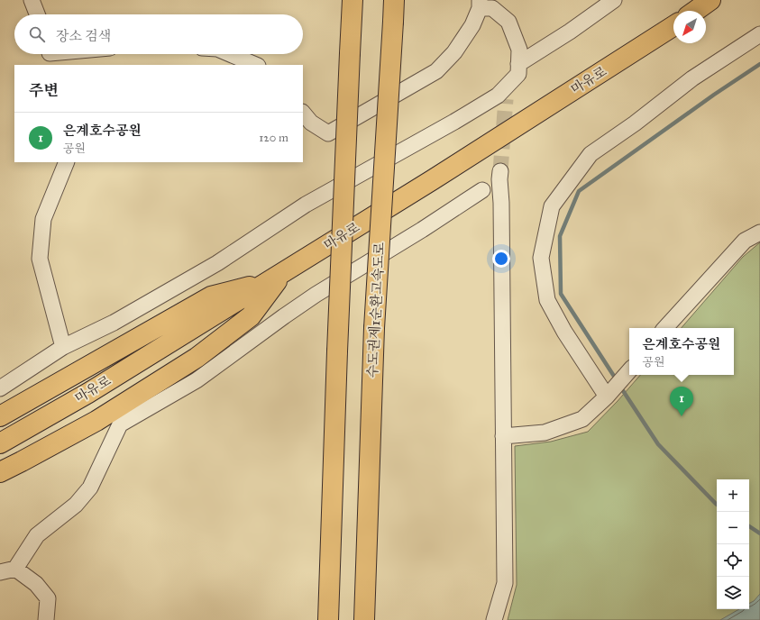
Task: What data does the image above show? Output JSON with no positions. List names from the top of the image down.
{
  "streets": {
    "main road": ["마유로", "수도권제1순환고속도로"]
  },
  "north": "bottom left",
  "page": {
    "search": "장소 검색",
    "heading": "주변",
    "list": [
      {
        "mark": "1",
        "name": "은계호수공원",
        "note": "공원",
        "value": "120 m"
      }
    ],
    "popup": ["은계호수공원", "공원"],
    "pins": "1",
    "map_buttons": ["+", "−"]
  }
}
